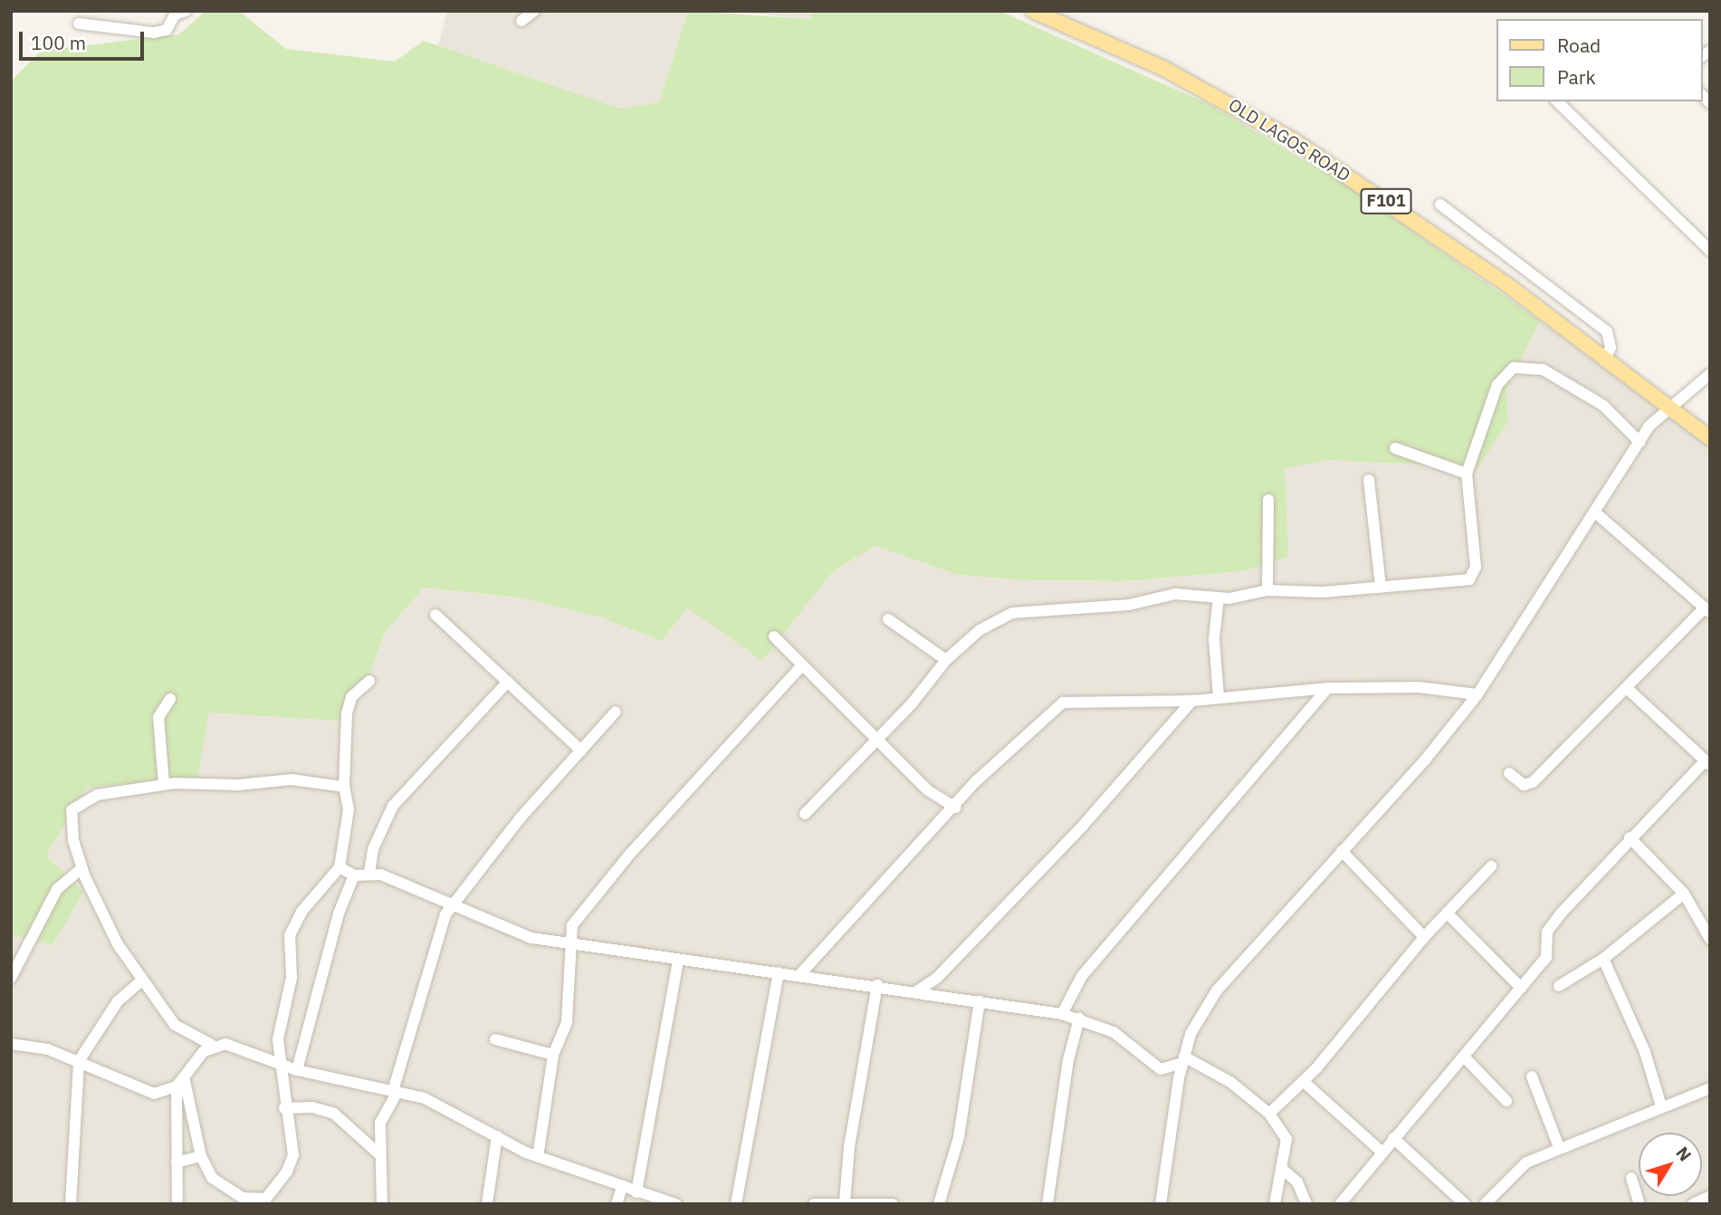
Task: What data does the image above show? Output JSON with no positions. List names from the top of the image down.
{
  "streets": {
    "main road": ["OLD LAGOS ROAD", "F101"]
  },
  "legend": ["Road", "Park"],
  "scale_bar": "100 m",
  "north": "top right"
}
